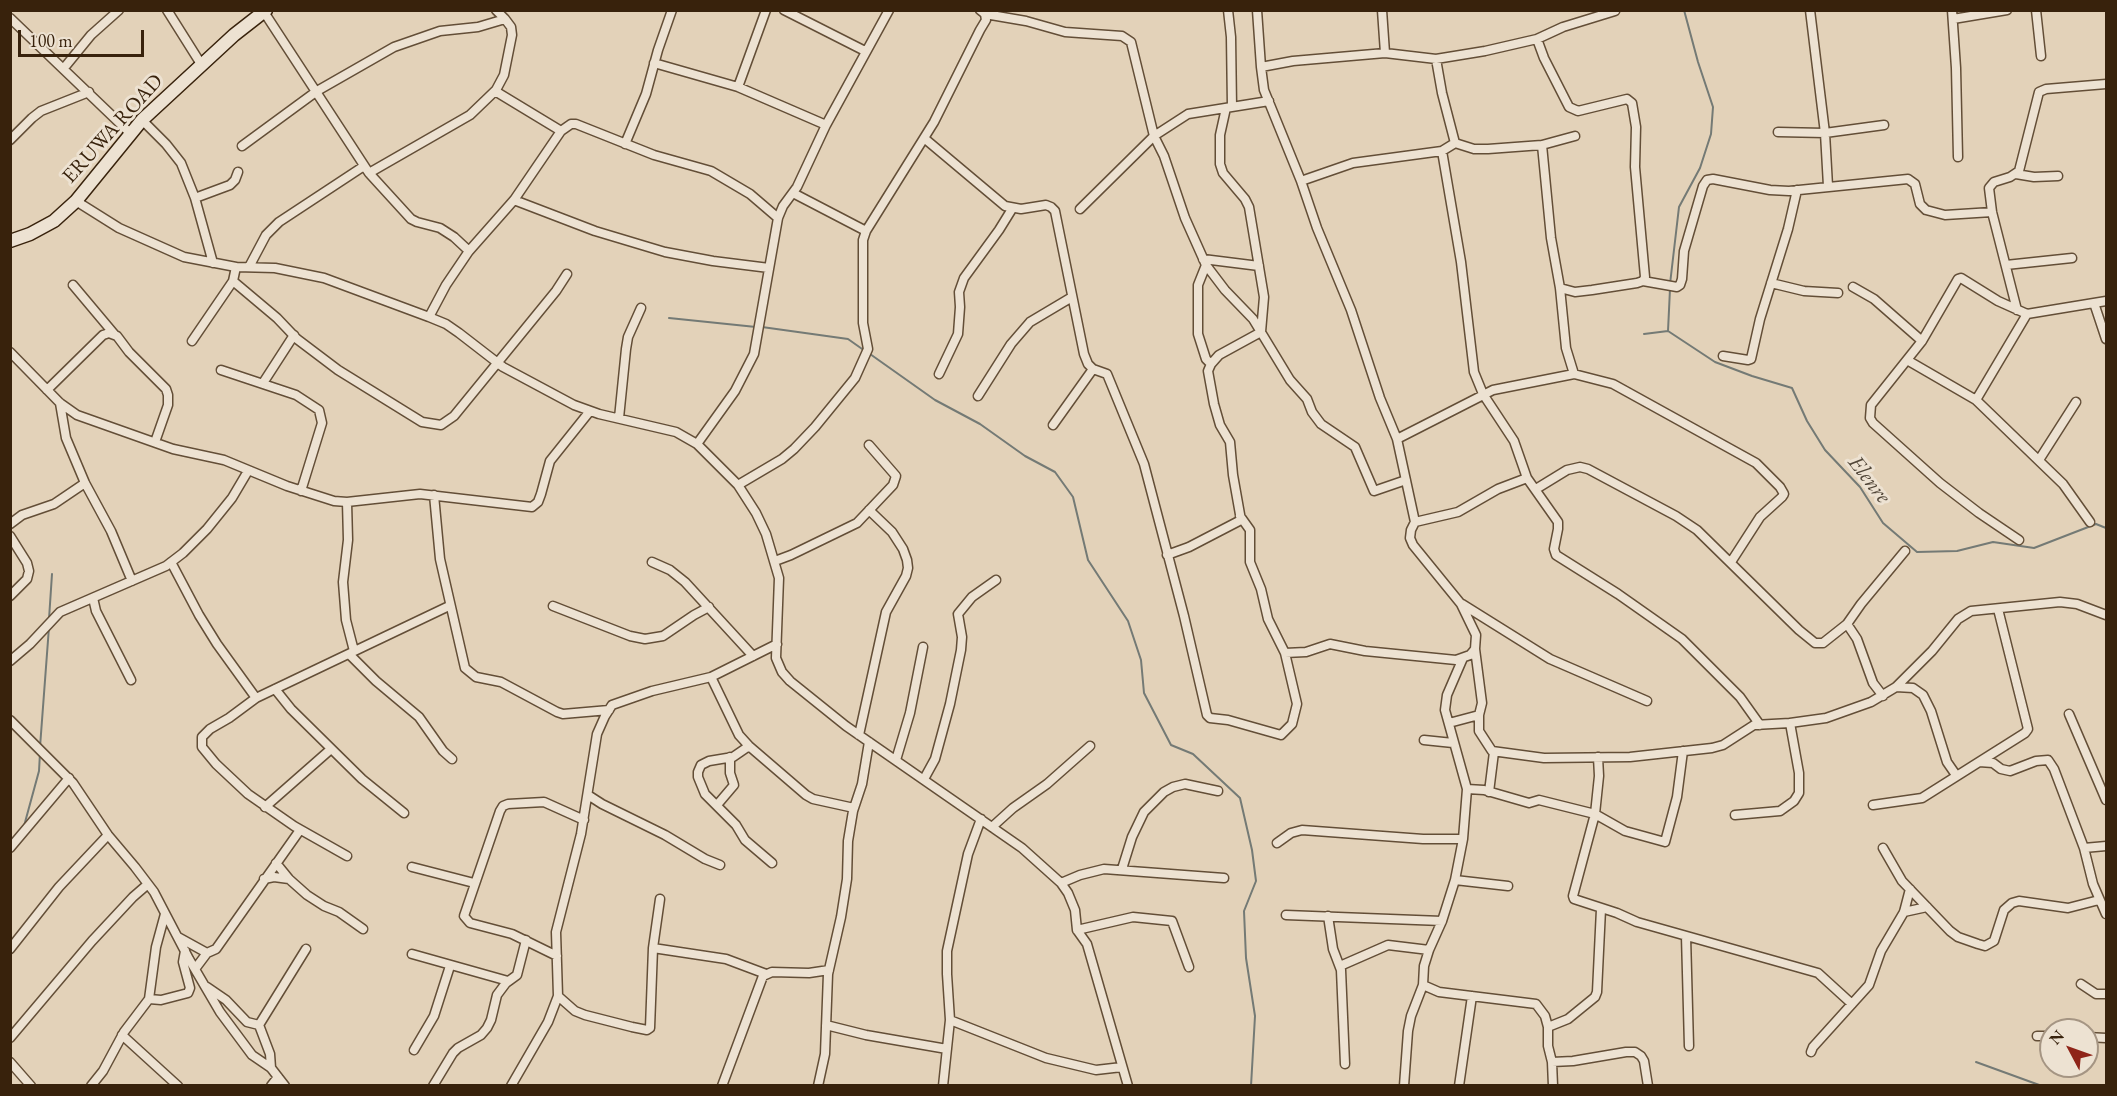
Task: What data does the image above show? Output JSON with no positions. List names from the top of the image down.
{
  "streets": {
    "main road": ["ERUWA ROAD"]
  },
  "water": ["Elenre"],
  "scale_bar": "100 m",
  "north": "top left"
}
